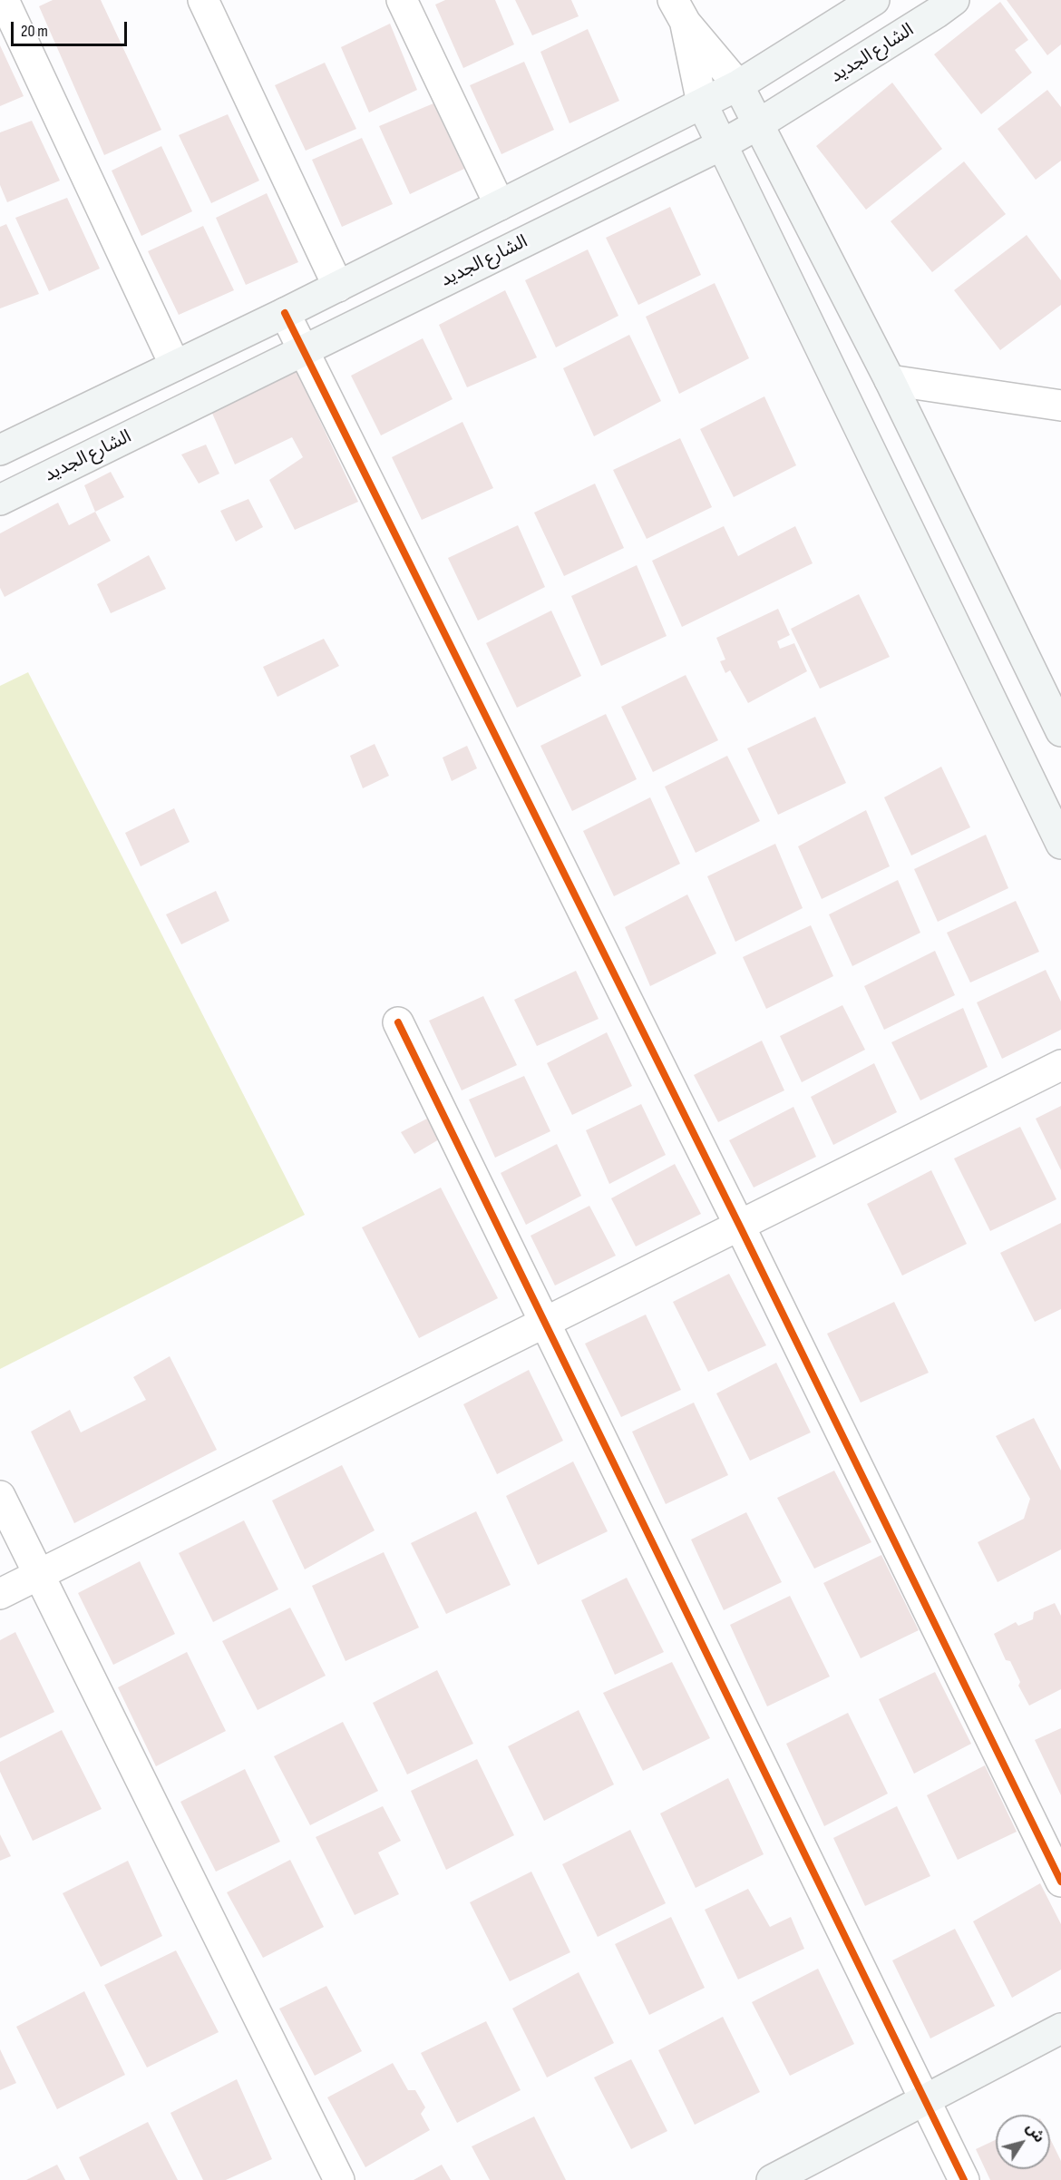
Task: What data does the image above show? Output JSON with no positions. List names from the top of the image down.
{
  "streets": {
    "street": ["الشارع الجديد"]
  },
  "scale_bar": "20 m",
  "north": "top right"
}
